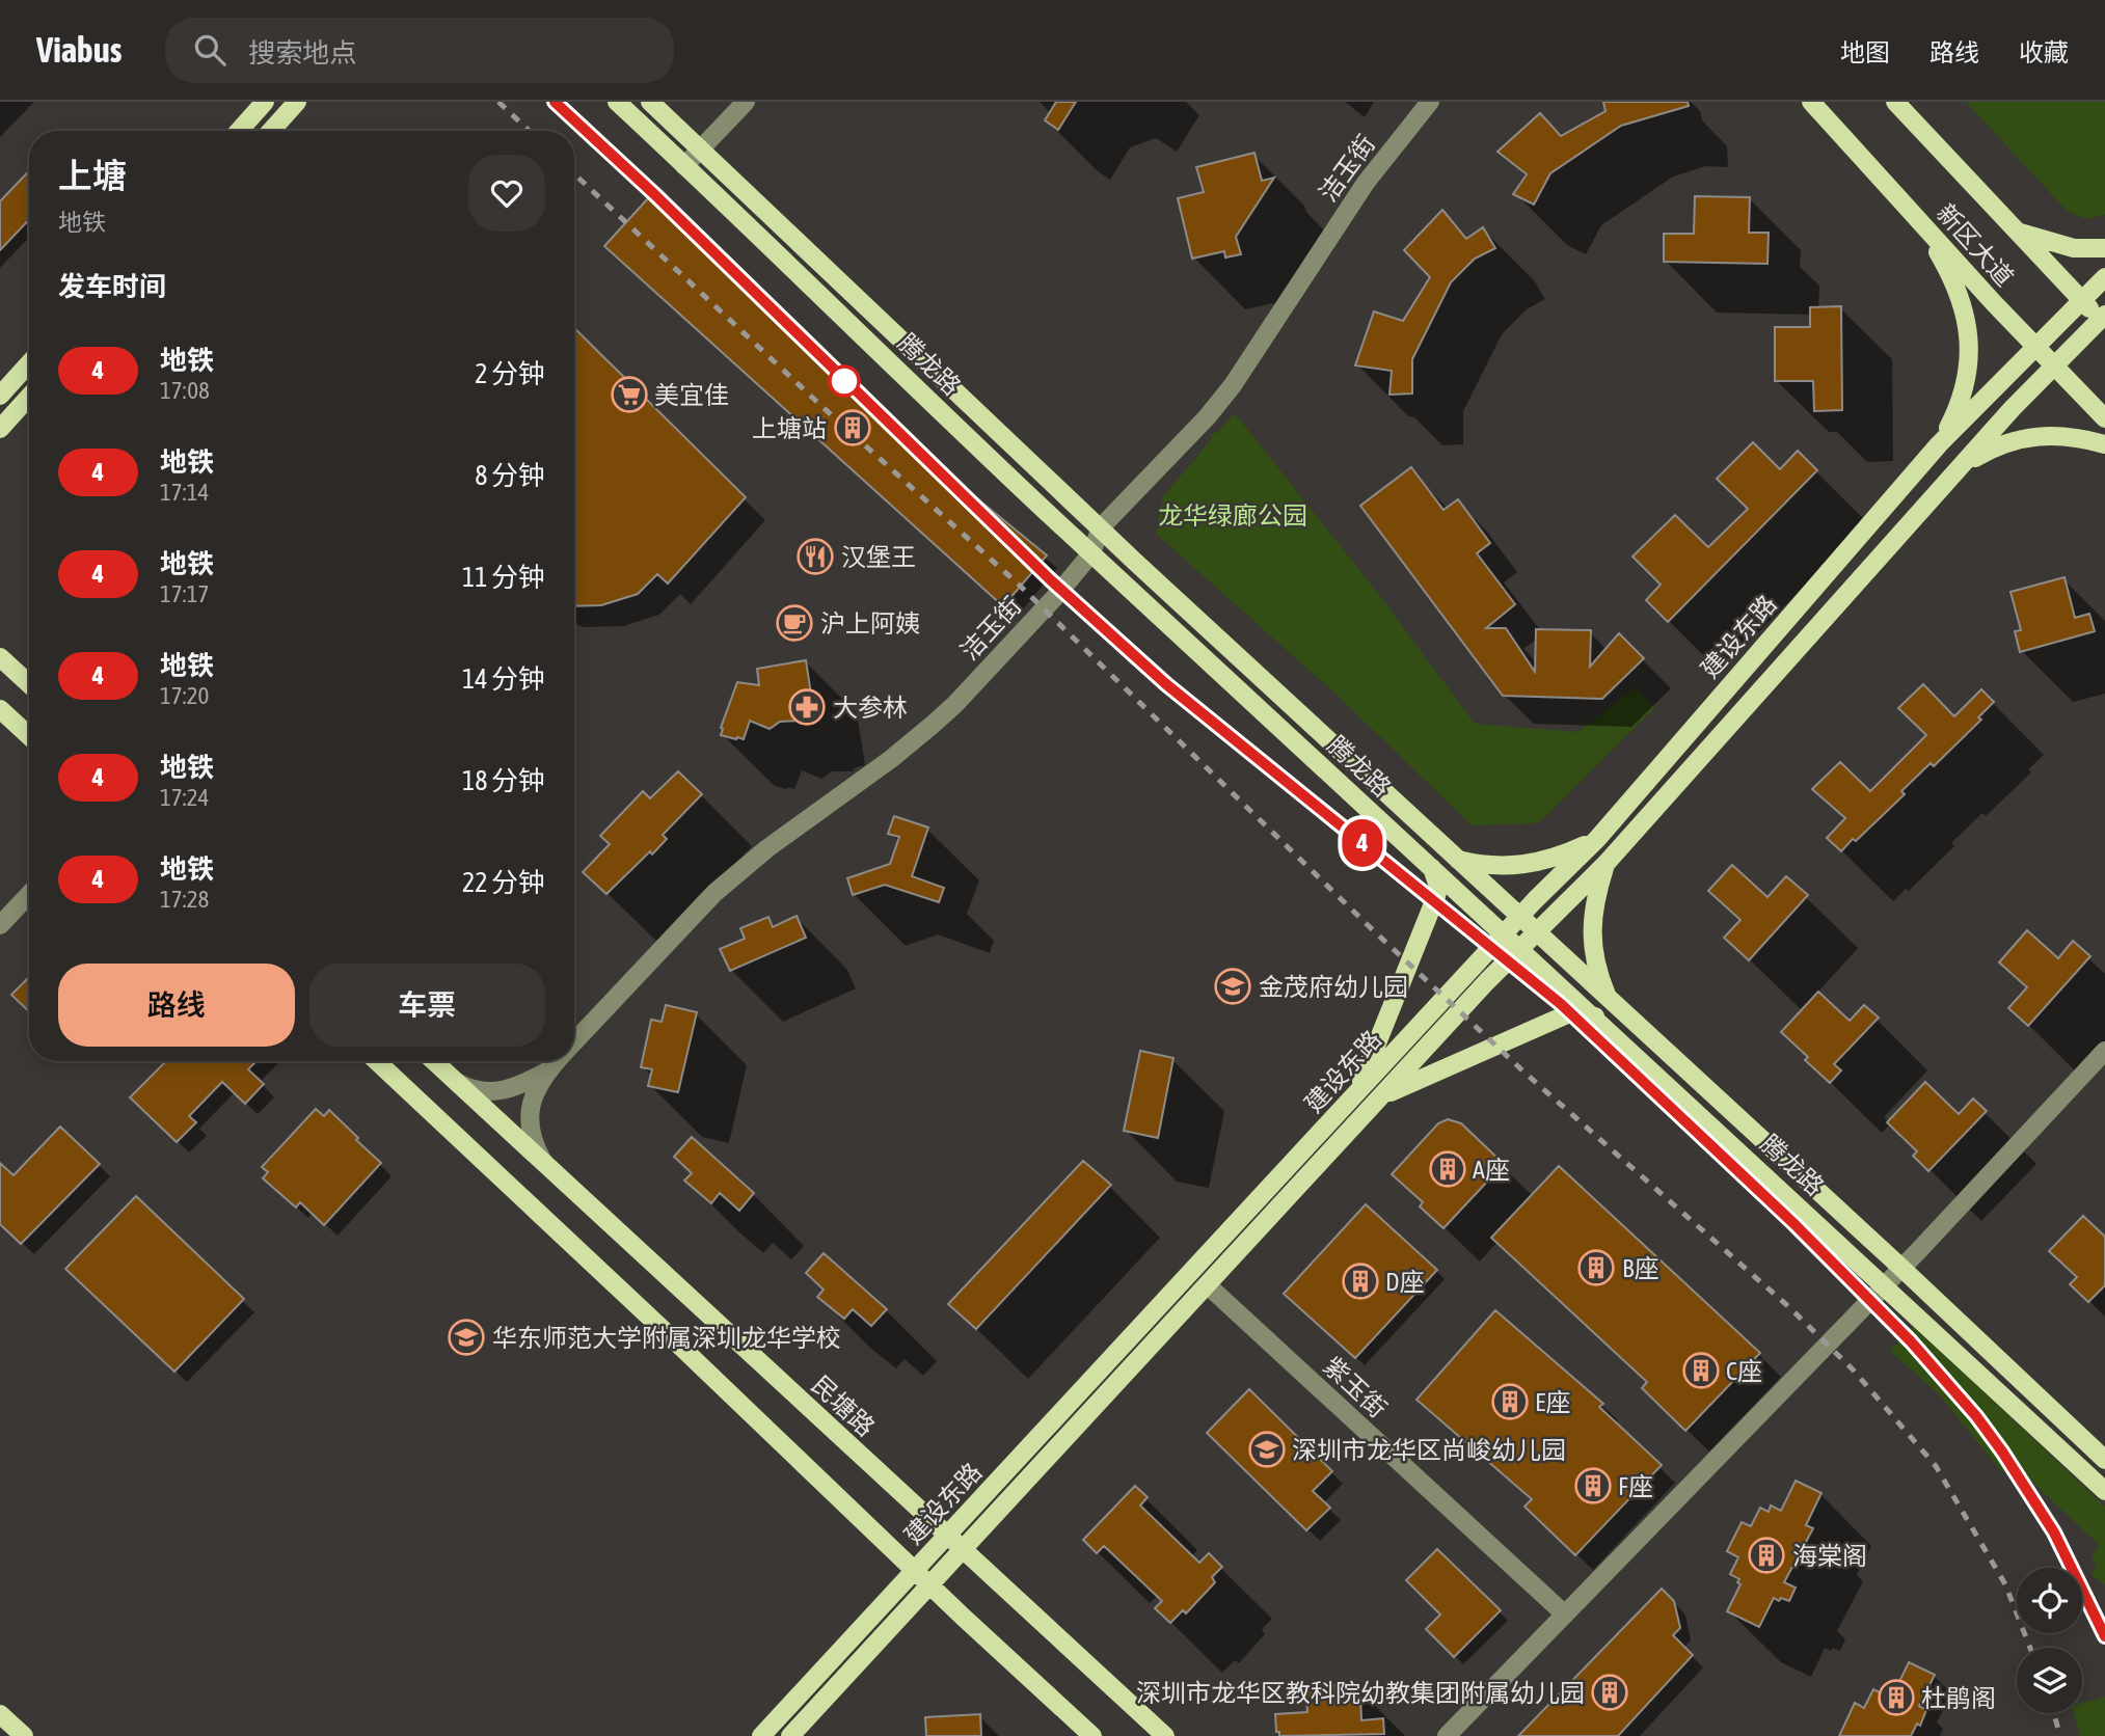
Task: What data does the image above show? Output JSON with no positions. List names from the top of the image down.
{
  "streets": {
    "main road": [
      "新区大道",
      "腾龙路",
      "建设东路",
      "民塘路"
    ],
    "street": ["洁玉街", "紫玉街"]
  },
  "crossings": [
    ["洁玉街", "腾龙路"],
    ["新区大道", "建设东路"],
    ["腾龙路", "建设东路"],
    ["建设东路", "紫玉街"],
    ["建设东路", "民塘路"]
  ],
  "parks": ["龙华绿廊公园"],
  "places": {
    "supermarket": ["美宜佳"],
    "building": [
      "上塘站",
      "A座",
      "B座",
      "D座",
      "C座",
      "E座",
      "F座",
      "海棠阁",
      "深圳市龙华区教科院幼教集团附属幼儿园",
      "杜鹃阁"
    ],
    "restaurant": ["汉堡王"],
    "cafe": ["沪上阿姨"],
    "pharmacy": ["大参林"],
    "school or university": ["金茂府幼儿园", "华东师范大学附属深圳龙华学校", "深圳市龙华区尚峻幼儿园"]
  },
  "lines": ["metro line 4"],
  "page": {
    "header": "Viabus",
    "search": "搜索地点",
    "nav": ["地图", "路线", "收藏"],
    "on_map": "4",
    "heading": [
      ["上塘", "地铁"],
      "发车时间"
    ],
    "list": [
      {
        "mark": "4",
        "name": "地铁",
        "note": "17:08",
        "value": "2 分钟"
      },
      {
        "mark": "4",
        "name": "地铁",
        "note": "17:14",
        "value": "8 分钟"
      },
      {
        "mark": "4",
        "name": "地铁",
        "note": "17:17",
        "value": "11 分钟"
      },
      {
        "mark": "4",
        "name": "地铁",
        "note": "17:20",
        "value": "14 分钟"
      },
      {
        "mark": "4",
        "name": "地铁",
        "note": "17:24",
        "value": "18 分钟"
      },
      {
        "mark": "4",
        "name": "地铁",
        "note": "17:28",
        "value": "22 分钟"
      }
    ],
    "buttons": ["路线", "车票"]
  }
}
